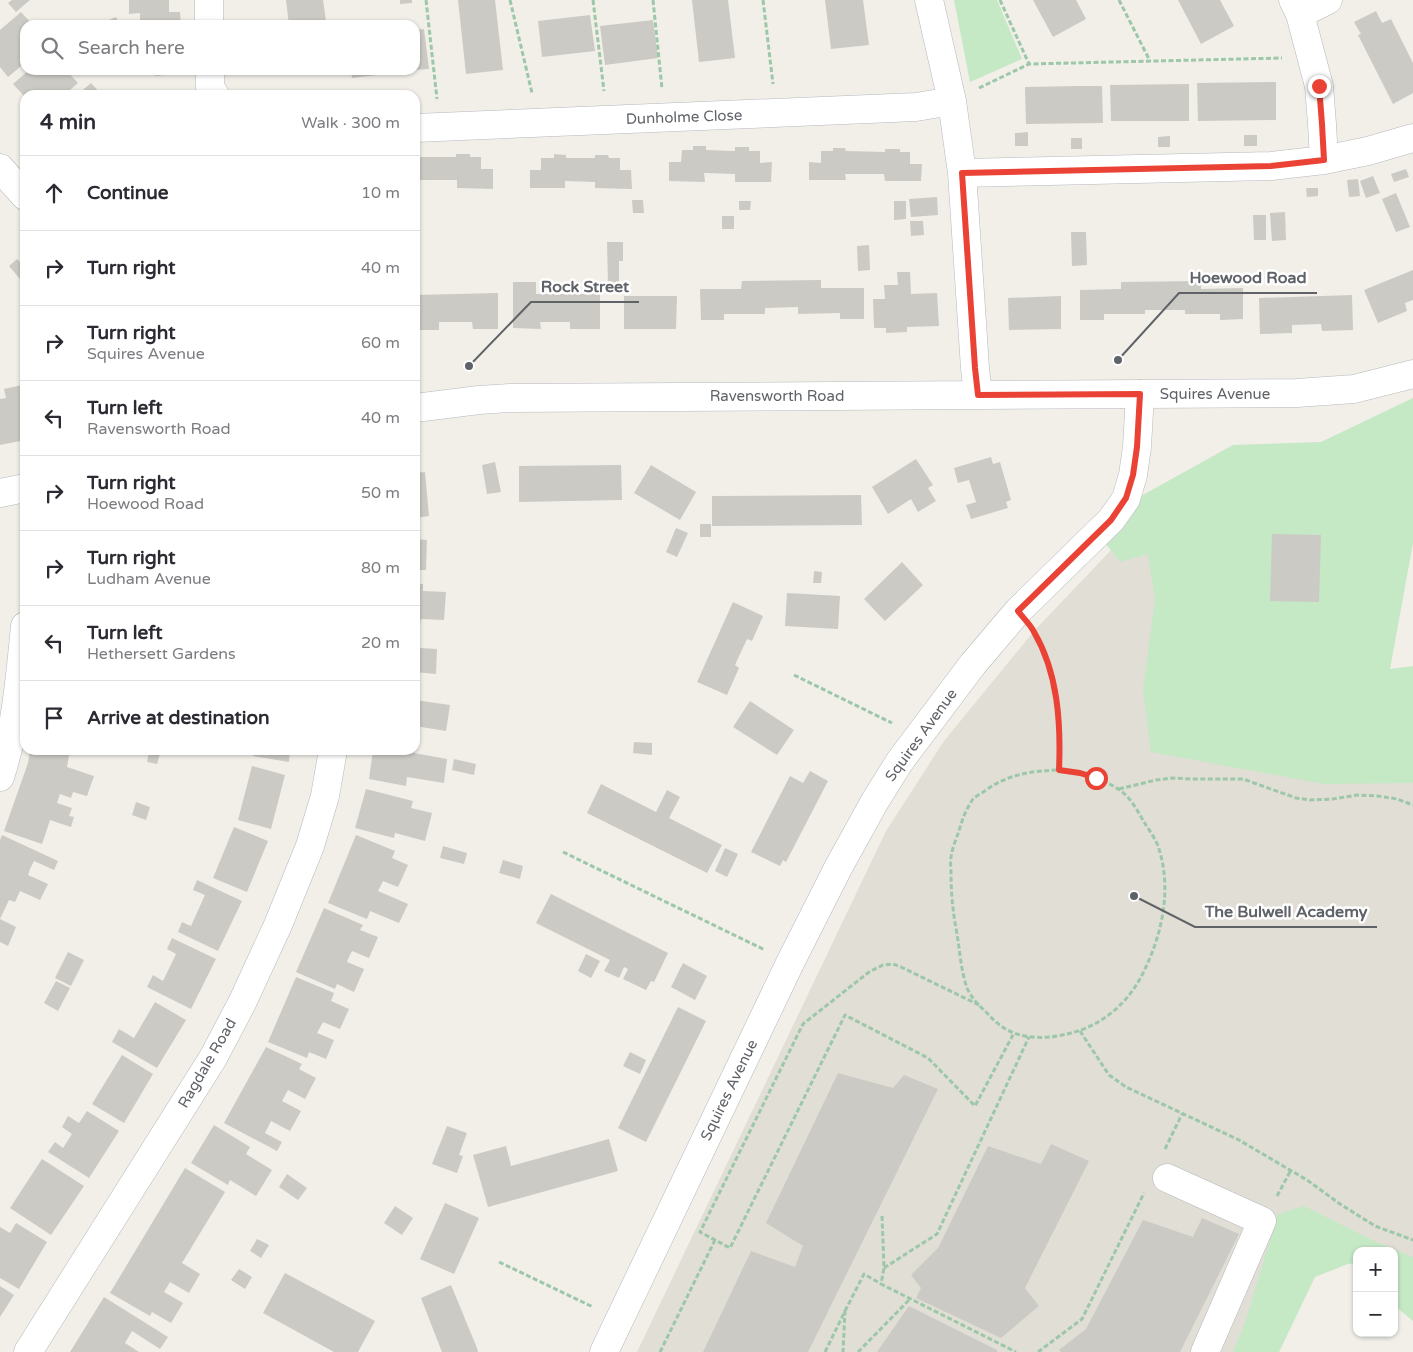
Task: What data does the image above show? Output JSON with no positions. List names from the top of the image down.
{
  "streets": {
    "street": [
      "Dunholme Close",
      "Squires Avenue",
      "Ravensworth Road",
      "Ragdale Road"
    ]
  },
  "crossings": [
    ["Squires Avenue", "Ravensworth Road"]
  ],
  "places": ["Hoewood Road", "Rock Street", "The Bulwell Academy"],
  "page": {
    "search": "Search here",
    "heading": ["4 min", "Walk · 300 m"],
    "list": [
      ["Continue", "10 m"],
      ["Turn right", "40 m"],
      ["Turn right", "Squires Avenue", "60 m"],
      ["Turn left", "Ravensworth Road", "40 m"],
      ["Turn right", "Hoewood Road", "50 m"],
      ["Turn right", "Ludham Avenue", "80 m"],
      ["Turn left", "Hethersett Gardens", "20 m"],
      "Arrive at destination"
    ],
    "map_buttons": ["+", "−"]
  }
}
